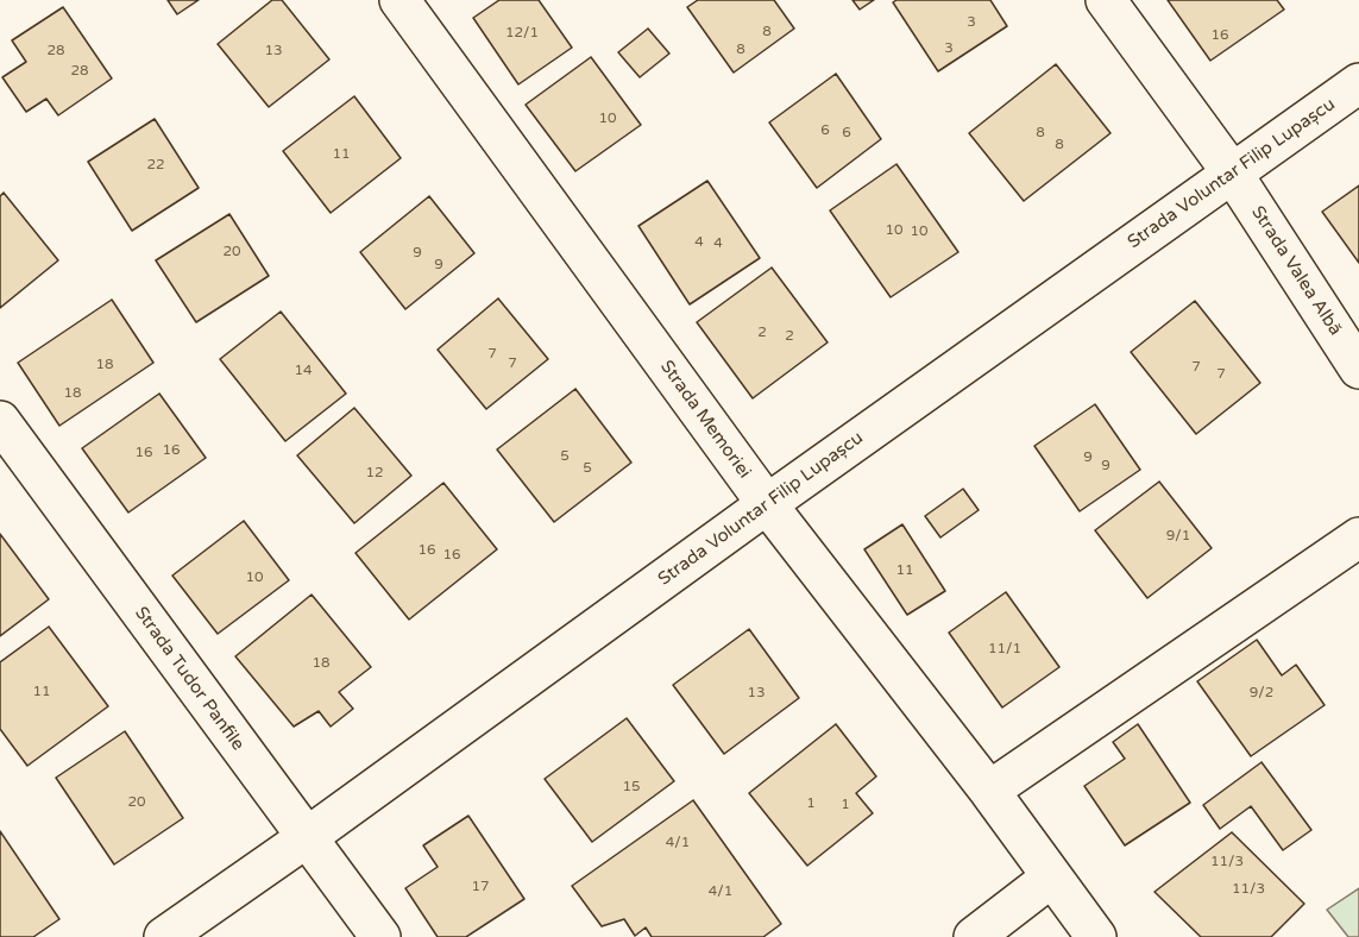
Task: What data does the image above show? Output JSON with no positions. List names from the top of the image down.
{
  "streets": {
    "street": [
      "Strada Voluntar Filip Lupașcu",
      "Strada Valea Albă",
      "Strada Memoriei",
      "Strada Tudor Panfile"
    ]
  },
  "crossings": [
    ["Strada Voluntar Filip Lupașcu", "Strada Valea Albă"],
    ["Strada Voluntar Filip Lupașcu", "Strada Memoriei"],
    ["Strada Voluntar Filip Lupașcu", "Strada Tudor Panfile"]
  ],
  "house_numbers": [
    "3",
    "8",
    "12/1",
    "16",
    "3",
    "8",
    "28",
    "13",
    "28",
    "10",
    "6",
    "6",
    "8",
    "8",
    "11",
    "22",
    "10",
    "10",
    "4",
    "4",
    "20",
    "9",
    "9",
    "2",
    "2",
    "7",
    "7",
    "18",
    "7",
    "14",
    "7",
    "18",
    "16",
    "16",
    "5",
    "9",
    "9",
    "5",
    "12",
    "9/1",
    "16",
    "16",
    "11",
    "10",
    "11/1",
    "18",
    "11",
    "13",
    "9/2",
    "15",
    "20",
    "1",
    "1",
    "4/1",
    "11/3",
    "17",
    "11/3",
    "4/1"
  ]
}
